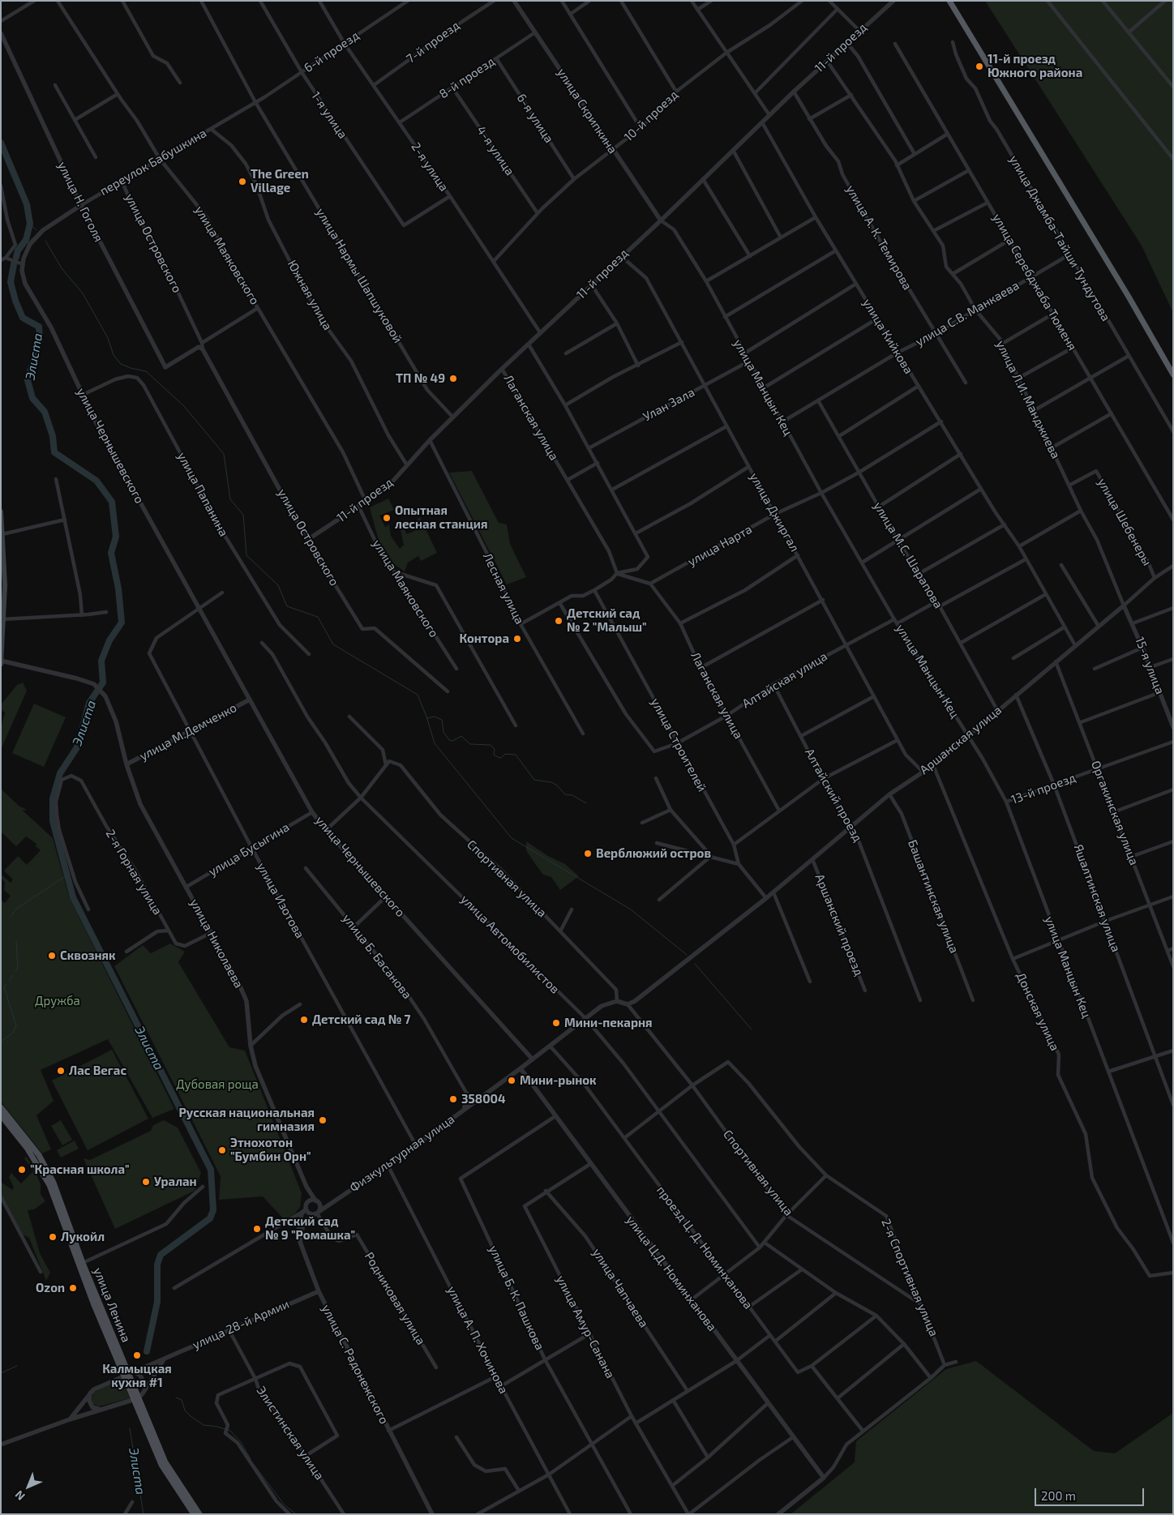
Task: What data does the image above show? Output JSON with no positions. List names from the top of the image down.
{
  "streets": {
    "main road": ["улица Ленина"],
    "street": [
      "7-й проезд",
      "11-й проезд",
      "6-й проезд",
      "8-й проезд",
      "улица Скрипкина",
      "1-я улица",
      "10-й проезд",
      "6-я улица",
      "4-я улица",
      "переулок Бабушкина",
      "2-я улица",
      "улица Н. Гоголя",
      "улица А. К. Темирова",
      "улица Джамба-Тайши Тундутова",
      "улица Островского",
      "улица Маяковского",
      "улица Нармы Шапшуковой",
      "улица Серебджаба Тюменя",
      "Южная улица",
      "улица С.В. Манкаева",
      "улица Кийкова",
      "улица Манцын Кец",
      "улица Л.И. Манджиева",
      "Улан Зала",
      "Лаганская улица",
      "улица Чернышевского",
      "улица Папанина",
      "улица Джиргал",
      "улица Шебенеры",
      "улица Нарта",
      "улица М.С. Шарапова",
      "Лесная улица",
      "15-я улица",
      "Алтайская улица",
      "улица М.Демченко",
      "Аршанская улица",
      "улица Строителей",
      "13-й проезд",
      "Алтайский проезд",
      "Оргакинская улица",
      "улица Бусыгина",
      "2-я Горная улица",
      "Спортивная улица",
      "Башантинская улица",
      "Яшалтинская улица",
      "улица Изотова",
      "Аршанский проезд",
      "улица Николаева",
      "улица Автомобилистов",
      "улица Б. Басанова",
      "Донская улица",
      "Физкультурная улица",
      "проезд Ц. Д. Номинханова",
      "улица Ц.Д. Номинханова",
      "2-я Спортивная улица",
      "улица Чапчаева",
      "улица Б. К. Пашкова",
      "Родниковая улица",
      "улица 28-й Армии",
      "улица Амур-Санана",
      "улица А. П. Хочинова",
      "улица С. Радонежского",
      "Элистинская улица"
    ]
  },
  "crossings": [
    ["7-й проезд", "2-я улица"],
    ["11-й проезд", "улица Скрипкина"],
    ["11-й проезд", "2-я улица"],
    ["11-й проезд", "улица А. К. Темирова"],
    ["11-й проезд", "улица Островского"],
    ["11-й проезд", "улица Маяковского"],
    ["11-й проезд", "улица Нармы Шапшуковой"],
    ["11-й проезд", "Южная улица"],
    ["11-й проезд", "улица Кийкова"],
    ["11-й проезд", "улица Манцын Кец"],
    ["11-й проезд", "улица Л.И. Манджиева"],
    ["11-й проезд", "Лаганская улица"],
    ["11-й проезд", "улица Джиргал"],
    ["11-й проезд", "Лесная улица"],
    ["6-й проезд", "1-я улица"],
    ["6-й проезд", "переулок Бабушкина"],
    ["6-й проезд", "2-я улица"],
    ["6-й проезд", "улица Нармы Шапшуковой"],
    ["8-й проезд", "улица Скрипкина"],
    ["8-й проезд", "6-я улица"],
    ["8-й проезд", "4-я улица"],
    ["8-й проезд", "2-я улица"],
    ["улица Скрипкина", "10-й проезд"],
    ["улица Скрипкина", "улица Манцын Кец"],
    ["1-я улица", "2-я улица"],
    ["10-й проезд", "6-я улица"],
    ["10-й проезд", "4-я улица"],
    ["10-й проезд", "2-я улица"],
    ["переулок Бабушкина", "улица Н. Гоголя"],
    ["переулок Бабушкина", "улица Островского"],
    ["переулок Бабушкина", "улица Маяковского"],
    ["переулок Бабушкина", "улица Нармы Шапшуковой"],
    ["переулок Бабушкина", "Южная улица"],
    ["переулок Бабушкина", "улица Чернышевского"],
    ["улица Н. Гоголя", "улица Островского"],
    ["улица А. К. Темирова", "улица С.В. Манкаева"],
    ["улица Джамба-Тайши Тундутова", "улица С.В. Манкаева"],
    ["улица Серебджаба Тюменя", "улица С.В. Манкаева"],
    ["улица С.В. Манкаева", "улица Кийкова"],
    ["улица С.В. Манкаева", "улица Манцын Кец"],
    ["улица С.В. Манкаева", "улица Л.И. Манджиева"],
    ["улица С.В. Манкаева", "улица М.С. Шарапова"],
    ["улица Кийкова", "улица Нарта"],
    ["улица Кийкова", "Аршанская улица"],
    ["улица Манцын Кец", "Улан Зала"],
    ["улица Манцын Кец", "улица Нарта"],
    ["улица Манцын Кец", "Алтайская улица"],
    ["улица Манцын Кец", "Аршанская улица"],
    ["улица Манцын Кец", "13-й проезд"],
    ["улица Л.И. Манджиева", "улица Шебенеры"],
    ["улица Л.И. Манджиева", "15-я улица"],
    ["улица Л.И. Манджиева", "Аршанская улица"],
    ["Улан Зала", "улица Джиргал"],
    ["Лаганская улица", "улица Нарта"],
    ["Лаганская улица", "Алтайская улица"],
    ["улица Чернышевского", "улица Папанина"],
    ["улица Чернышевского", "улица М.Демченко"],
    ["улица Чернышевского", "улица Бусыгина"],
    ["улица Чернышевского", "улица Изотова"],
    ["улица Чернышевского", "Физкультурная улица"],
    ["улица Джиргал", "улица Нарта"],
    ["улица Джиргал", "Алтайская улица"],
    ["улица Джиргал", "Аршанская улица"],
    ["улица Шебенеры", "Аршанская улица"],
    ["улица Нарта", "улица М.С. Шарапова"],
    ["улица М.С. Шарапова", "Аршанская улица"],
    ["15-я улица", "Аршанская улица"],
    ["Алтайская улица", "улица Строителей"],
    ["Алтайская улица", "Алтайский проезд"],
    ["улица М.Демченко", "улица Изотова"],
    ["улица М.Демченко", "улица Николаева"],
    ["Аршанская улица", "улица Строителей"],
    ["Аршанская улица", "Алтайский проезд"],
    ["Аршанская улица", "Оргакинская улица"],
    ["Аршанская улица", "Спортивная улица"],
    ["Аршанская улица", "Башантинская улица"],
    ["Аршанская улица", "Яшалтинская улица"],
    ["Аршанская улица", "Аршанский проезд"],
    ["Аршанская улица", "Донская улица"],
    ["13-й проезд", "Оргакинская улица"],
    ["13-й проезд", "Яшалтинская улица"],
    ["улица Бусыгина", "улица Изотова"],
    ["улица Бусыгина", "улица Николаева"],
    ["2-я Горная улица", "улица Николаева"],
    ["Спортивная улица", "Физкультурная улица"],
    ["Спортивная улица", "2-я Спортивная улица"],
    ["улица Изотова", "Физкультурная улица"],
    ["улица Николаева", "Физкультурная улица"],
    ["улица Николаева", "Родниковая улица"],
    ["улица Автомобилистов", "Физкультурная улица"],
    ["Физкультурная улица", "проезд Ц. Д. Номинханова"],
    ["Физкультурная улица", "улица Ц.Д. Номинханова"],
    ["Физкультурная улица", "Родниковая улица"],
    ["Физкультурная улица", "улица А. П. Хочинова"],
    ["улица Ц.Д. Номинханова", "улица Б. К. Пашкова"],
    ["улица Ц.Д. Номинханова", "улица Амур-Санана"],
    ["улица Чапчаева", "улица Амур-Санана"],
    ["улица Ленина", "улица 28-й Армии"],
    ["улица 28-й Армии", "улица С. Радонежского"],
    ["улица 28-й Армии", "Элистинская улица"]
  ],
  "water": ["Элиста"],
  "parks": ["Дружба", "Дубовая роща"],
  "places": [
    "11-й проезд Южного района",
    "The Green Village",
    "ТП № 49",
    "Опытная лесная станция",
    "Детский сад № 2 \"Малыш\"",
    "Контора",
    "Верблюжий остров",
    "Сквозняк",
    "Детский сад № 7",
    "Мини-пекарня",
    "Лас Вегас",
    "Мини-рынок",
    "358004",
    "Русская национальная гимназия",
    "Этнохотон \"Бумбин Орн\"",
    "\"Красная школа\"",
    "Уралан",
    "Детский сад № 9 \"Ромашка\"",
    "Лукойл",
    "Ozon",
    "Калмыцкая кухня #1"
  ],
  "scale_bar": "200 m",
  "north": "bottom left"
}
